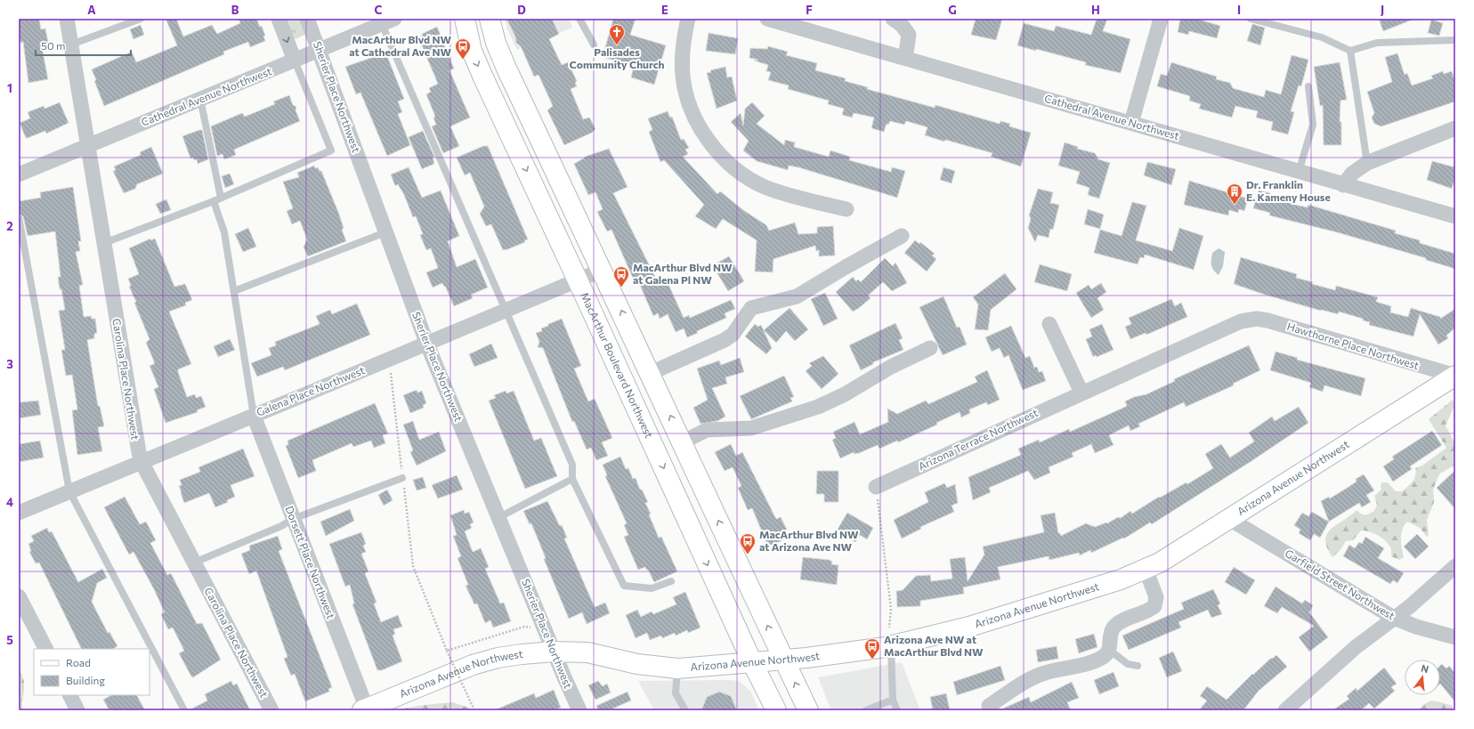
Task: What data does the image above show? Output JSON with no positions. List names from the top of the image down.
{
  "streets": {
    "main road": ["MacArthur Boulevard Northwest", "Arizona Avenue Northwest"],
    "street": [
      "Cathedral Avenue Northwest",
      "Sherier Place Northwest",
      "Hawthorne Place Northwest",
      "Carolina Place Northwest",
      "Galena Place Northwest",
      "Arizona Terrace Northwest",
      "Dorsett Place Northwest",
      "Garfield Street Northwest"
    ]
  },
  "crossings": [
    ["Cathedral Avenue Northwest", "Sherier Place Northwest"],
    ["Cathedral Avenue Northwest", "Carolina Place Northwest"],
    ["Sherier Place Northwest", "Galena Place Northwest"],
    ["Sherier Place Northwest", "Arizona Avenue Northwest"],
    ["Hawthorne Place Northwest", "Arizona Terrace Northwest"],
    ["Hawthorne Place Northwest", "Arizona Avenue Northwest"],
    ["MacArthur Boulevard Northwest", "Galena Place Northwest"],
    ["MacArthur Boulevard Northwest", "Arizona Avenue Northwest"],
    ["Carolina Place Northwest", "Galena Place Northwest"],
    ["Galena Place Northwest", "Dorsett Place Northwest"],
    ["Arizona Avenue Northwest", "Dorsett Place Northwest"],
    ["Arizona Avenue Northwest", "Garfield Street Northwest"]
  ],
  "places": {
    "church": ["Palisades Community Church"],
    "bus stop": [
      "MacArthur Blvd NW at Cathedral Ave NW",
      "MacArthur Blvd NW at Galena Pl NW",
      "MacArthur Blvd NW at Arizona Ave NW",
      "Arizona Ave NW at MacArthur Blvd NW"
    ],
    "building": ["Dr. Franklin E. Kameny House"]
  },
  "legend": ["Road", "Building"],
  "scale_bar": "50 m",
  "north": "top",
  "grid": {
    "columns": [
      "A",
      "B",
      "C",
      "D",
      "E",
      "F",
      "G",
      "H",
      "I",
      "J"
    ],
    "rows": [
      "1",
      "2",
      "3",
      "4",
      "5"
    ]
  }
}
